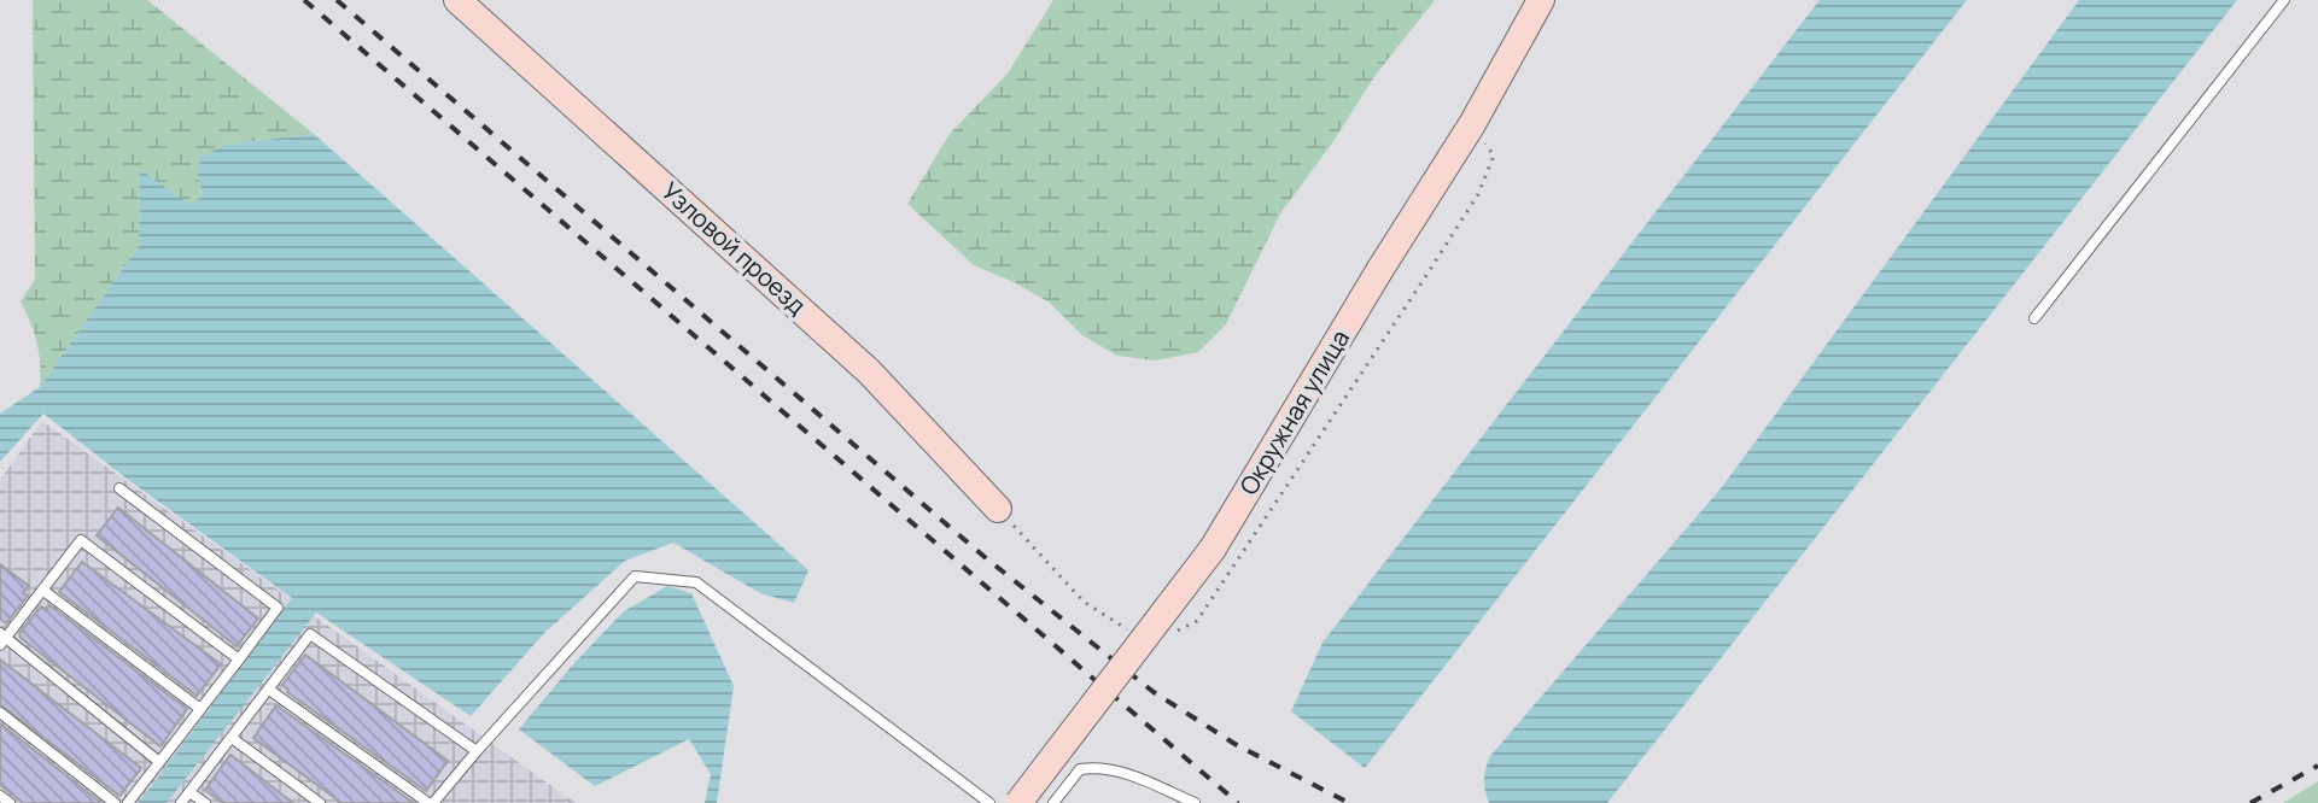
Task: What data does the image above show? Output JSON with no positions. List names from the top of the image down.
{
  "streets": {
    "main road": ["Узловой проезд", "Окружная улица"]
  }
}
